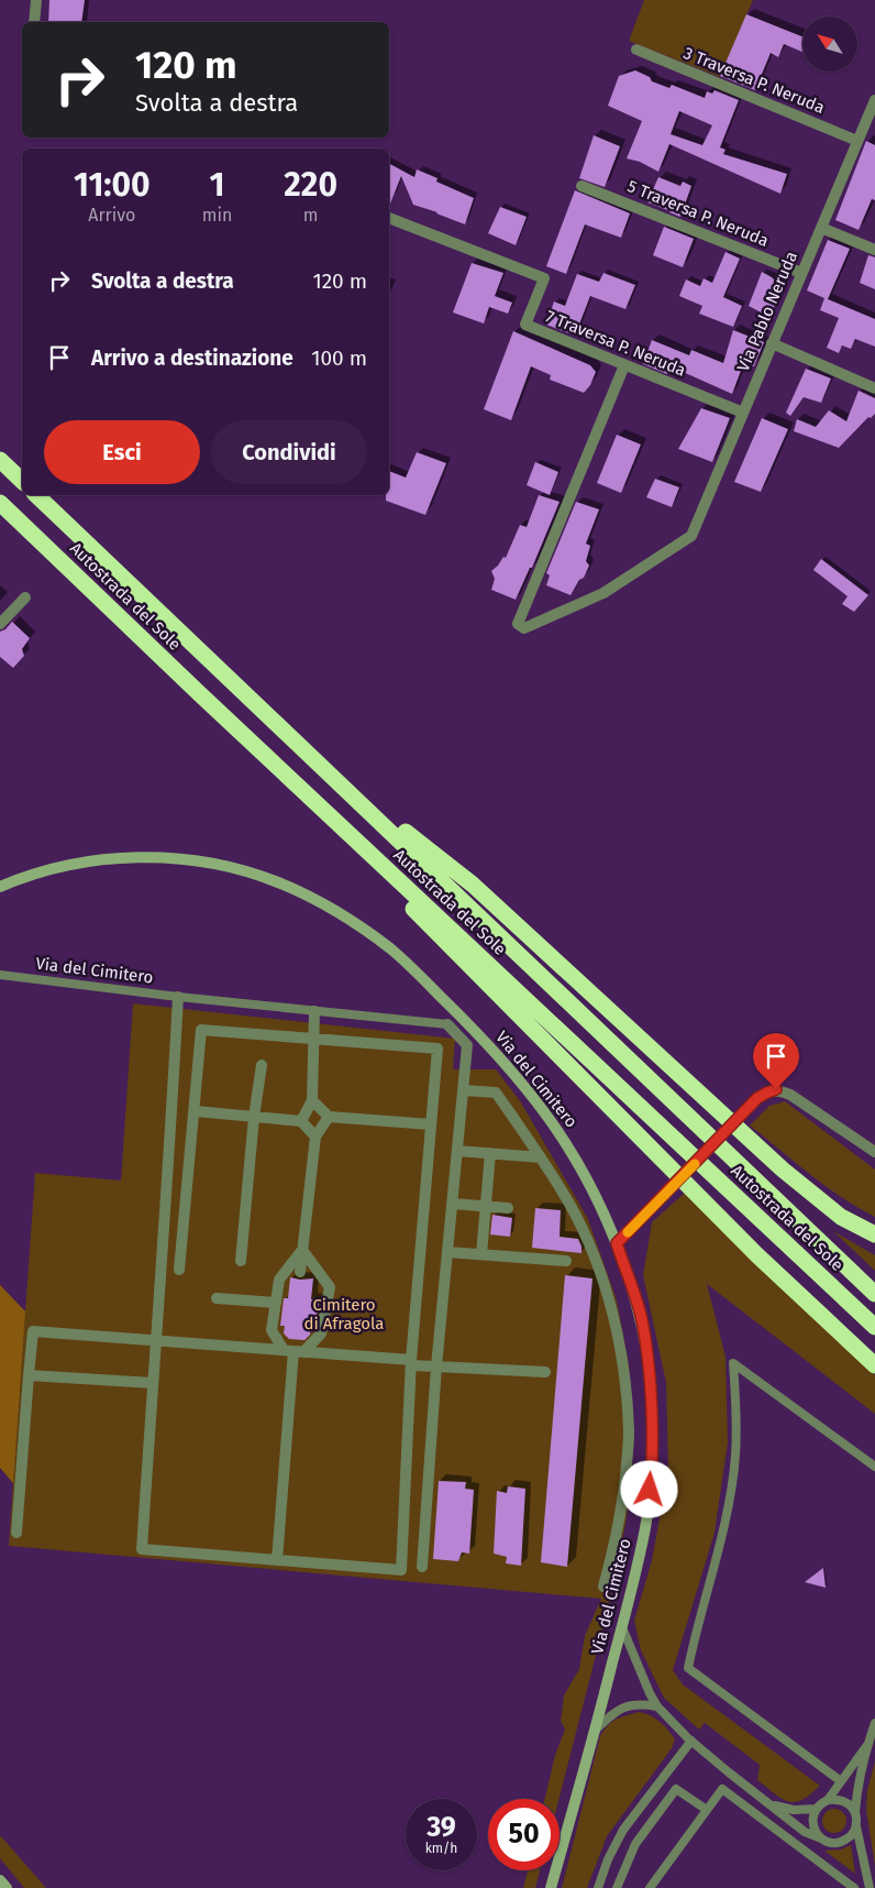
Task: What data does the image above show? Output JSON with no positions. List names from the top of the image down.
{
  "streets": {
    "highway": ["Autostrada del Sole"],
    "main road": ["Via del Cimitero"],
    "street": [
      "3 Traversa P. Neruda",
      "5 Traversa P. Neruda",
      "Via Pablo Neruda",
      "7 Traversa P. Neruda"
    ]
  },
  "crossings": [
    ["3 Traversa P. Neruda", "Via Pablo Neruda"],
    ["5 Traversa P. Neruda", "Via Pablo Neruda"],
    ["Via Pablo Neruda", "7 Traversa P. Neruda"]
  ],
  "parks": ["Cimitero di Afragola"],
  "north": "top left",
  "page": {
    "turn": ["120 m", "Svolta a destra"],
    "eta": [
      "11:00",
      "Arrivo",
      "1",
      "min",
      "220",
      "m"
    ],
    "list": [
      {
        "name": "Svolta a destra",
        "value": "120 m"
      },
      {
        "name": "Arrivo a destinazione",
        "value": "100 m"
      }
    ],
    "buttons": ["Esci", "Condividi"],
    "speed": "39 km/h",
    "limit": "50"
  }
}
